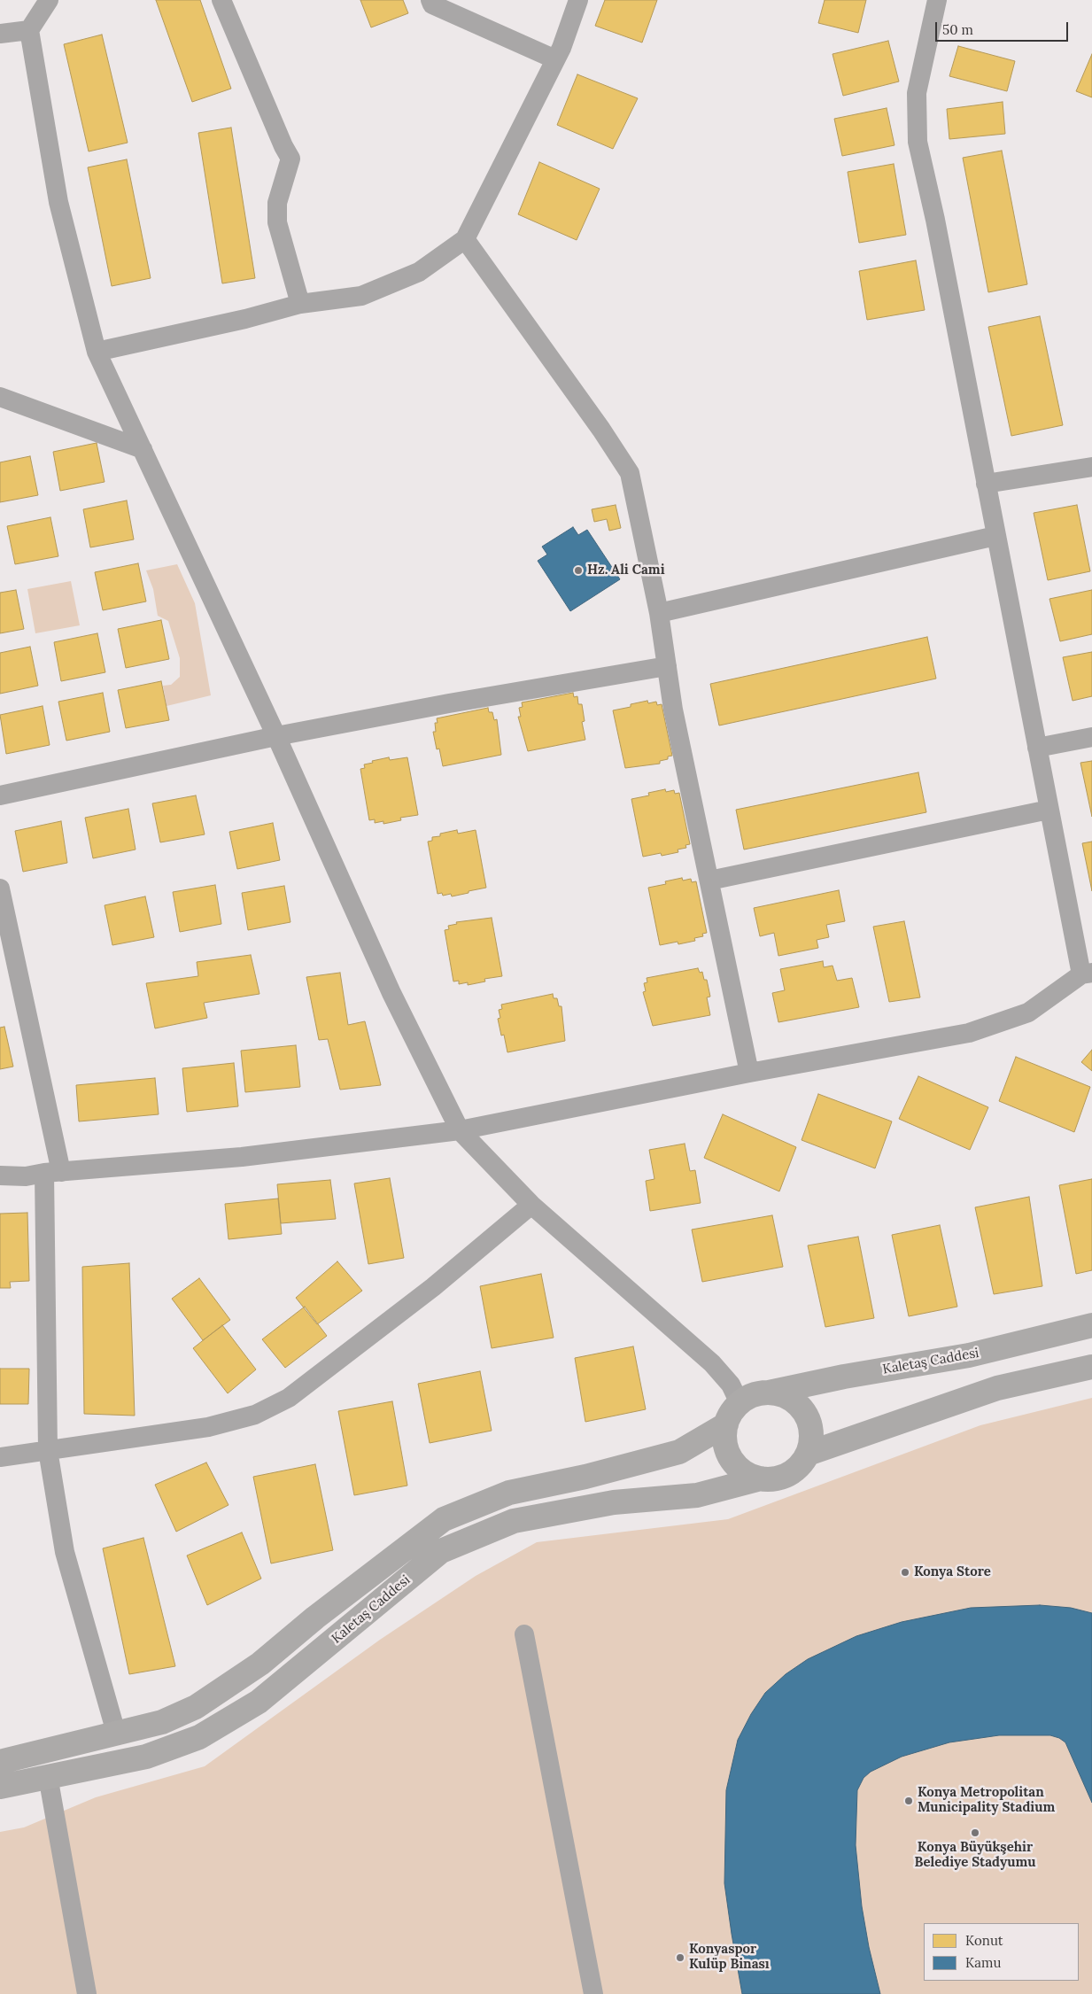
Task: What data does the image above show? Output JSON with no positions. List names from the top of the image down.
{
  "streets": {
    "main road": ["Kaletaş Caddesi"]
  },
  "places": [
    "Hz. Ali Cami",
    "Konya Store",
    "Konya Metropolitan Municipality Stadium",
    "Konya Büyükşehir Belediye Stadyumu",
    "Konyaspor Kulüp Binası"
  ],
  "legend": ["Konut", "Kamu"],
  "scale_bar": "50 m"
}
